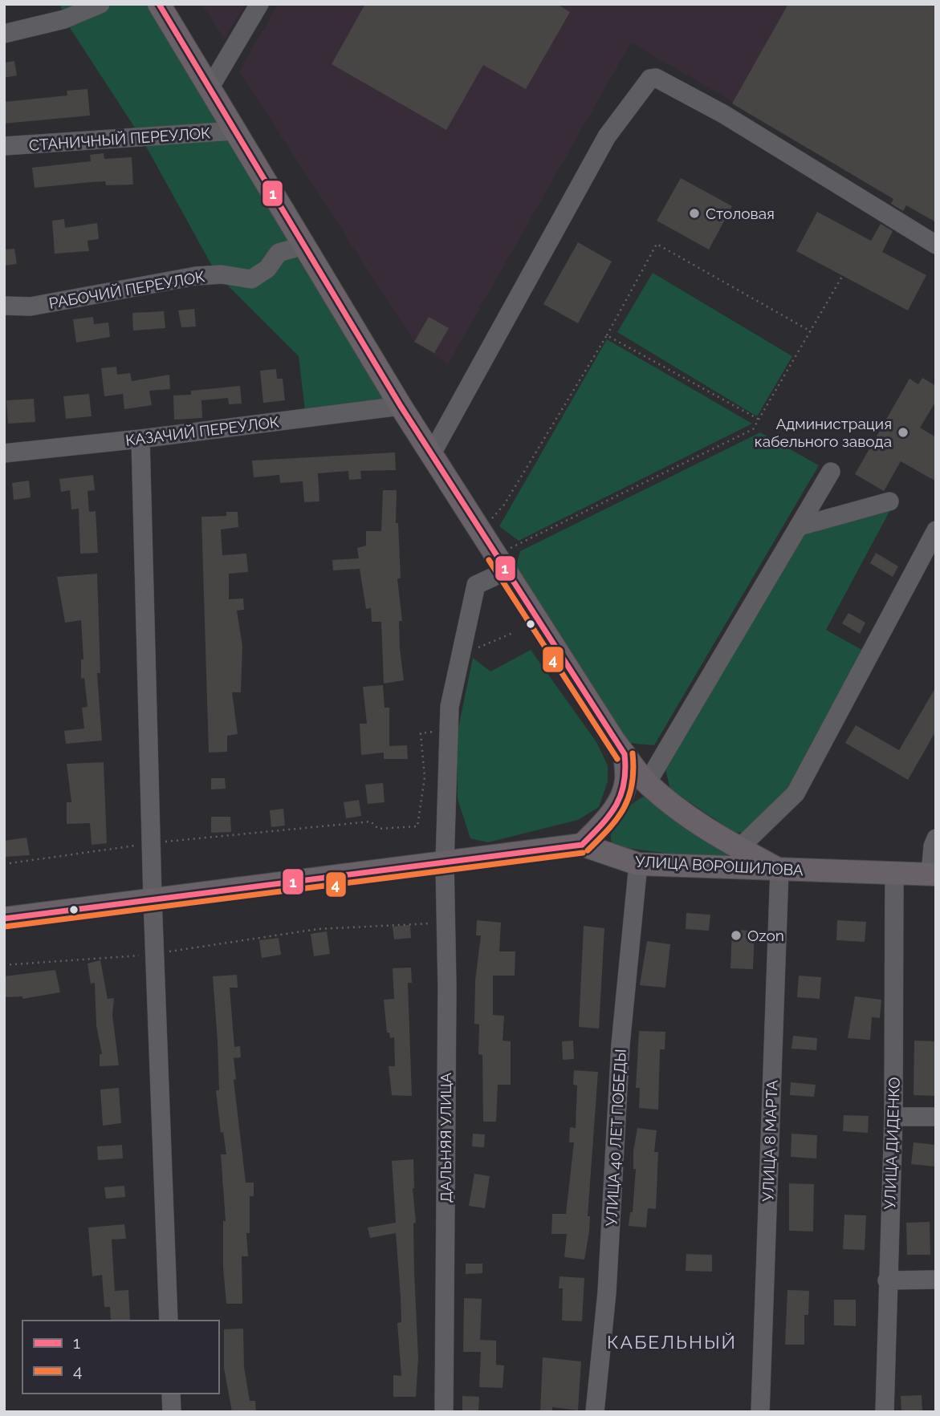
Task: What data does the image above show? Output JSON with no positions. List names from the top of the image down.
{
  "streets": {
    "main road": ["УЛИЦА ВОРОШИЛОВА"],
    "street": [
      "СТАНИЧНЫЙ ПЕРЕУЛОК",
      "РАБОЧИЙ ПЕРЕУЛОК",
      "КАЗАЧИЙ ПЕРЕУЛОК",
      "ДАЛЬНЯЯ УЛИЦА",
      "УЛИЦА 40 ЛЕТ ПОБЕДЫ",
      "УЛИЦА 8 МАРТА",
      "УЛИЦА ДИДЕНКО"
    ]
  },
  "crossings": [
    ["УЛИЦА ВОРОШИЛОВА", "ДАЛЬНЯЯ УЛИЦА"],
    ["УЛИЦА ВОРОШИЛОВА", "УЛИЦА 40 ЛЕТ ПОБЕДЫ"],
    ["УЛИЦА ВОРОШИЛОВА", "УЛИЦА 8 МАРТА"],
    ["УЛИЦА ВОРОШИЛОВА", "УЛИЦА ДИДЕНКО"]
  ],
  "districts": ["КАБЕЛЬНЫЙ"],
  "places": ["Столовая", "Администрация кабельного завода", "Ozon"],
  "lines": ["transit line 1", "transit line 4"],
  "legend": ["1", "4"]
}
